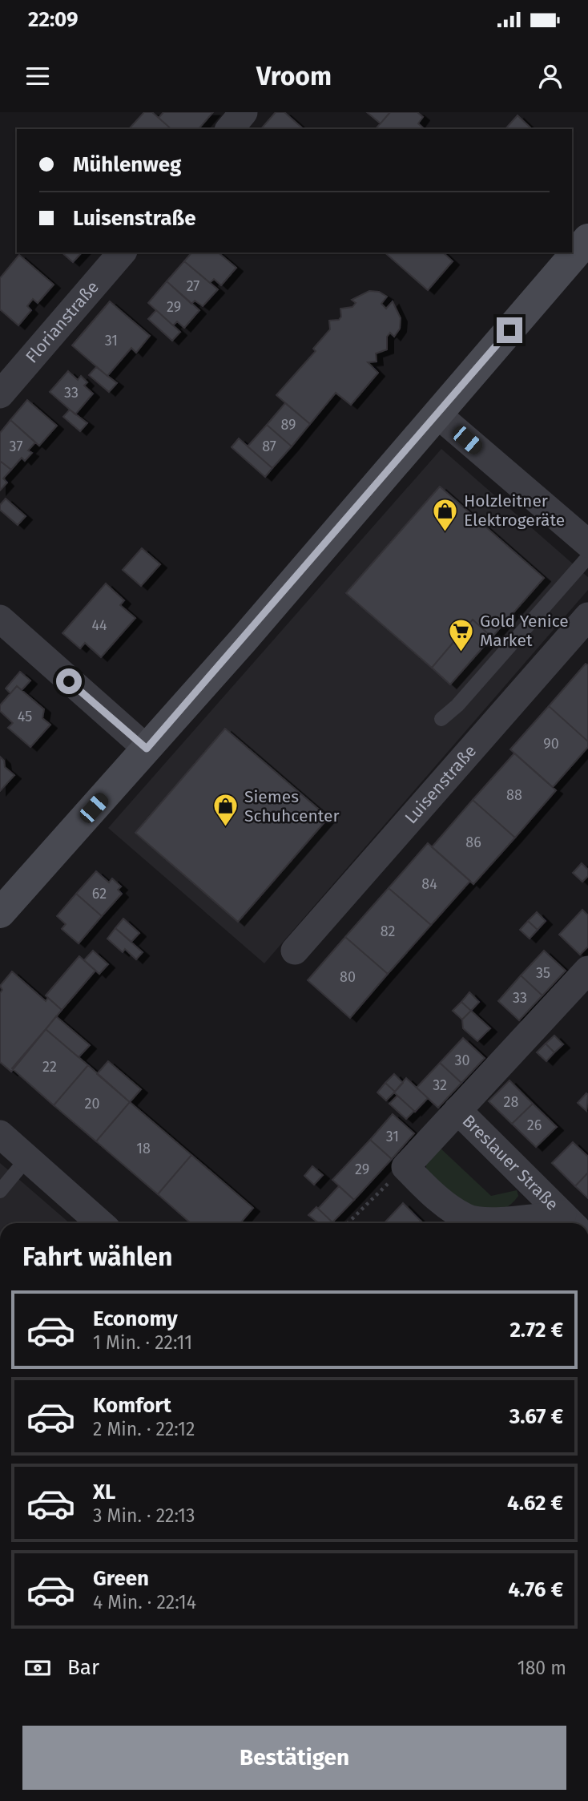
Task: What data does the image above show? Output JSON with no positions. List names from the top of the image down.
{
  "streets": {
    "street": ["Florianstraße", "Luisenstraße", "Breslauer Straße"]
  },
  "places": {
    "shop": ["Holzleitner Elektrogeräte", "Siemes Schuhcenter"],
    "supermarket": ["Gold Yenice Market"]
  },
  "house_numbers": [
    "27",
    "29",
    "31",
    "33",
    "89",
    "37",
    "87",
    "44",
    "45",
    "90",
    "88",
    "86",
    "84",
    "62",
    "82",
    "35",
    "80",
    "33",
    "30",
    "22",
    "32",
    "28",
    "20",
    "26",
    "31",
    "18",
    "29"
  ],
  "page": {
    "status": "22:09",
    "header": "Vroom",
    "banner": ["Mühlenweg", "Luisenstraße"],
    "heading": "Fahrt wählen",
    "list": [
      {
        "name": "Economy",
        "note": "1 Min. · 22:11",
        "value": "2.72 €"
      },
      {
        "name": "Komfort",
        "note": "2 Min. · 22:12",
        "value": "3.67 €"
      },
      {
        "name": "XL",
        "note": "3 Min. · 22:13",
        "value": "4.62 €"
      },
      {
        "name": "Green",
        "note": "4 Min. · 22:14",
        "value": "4.76 €"
      }
    ],
    "pay": ["Bar", "180 m"],
    "buttons": "Bestätigen"
  }
}
